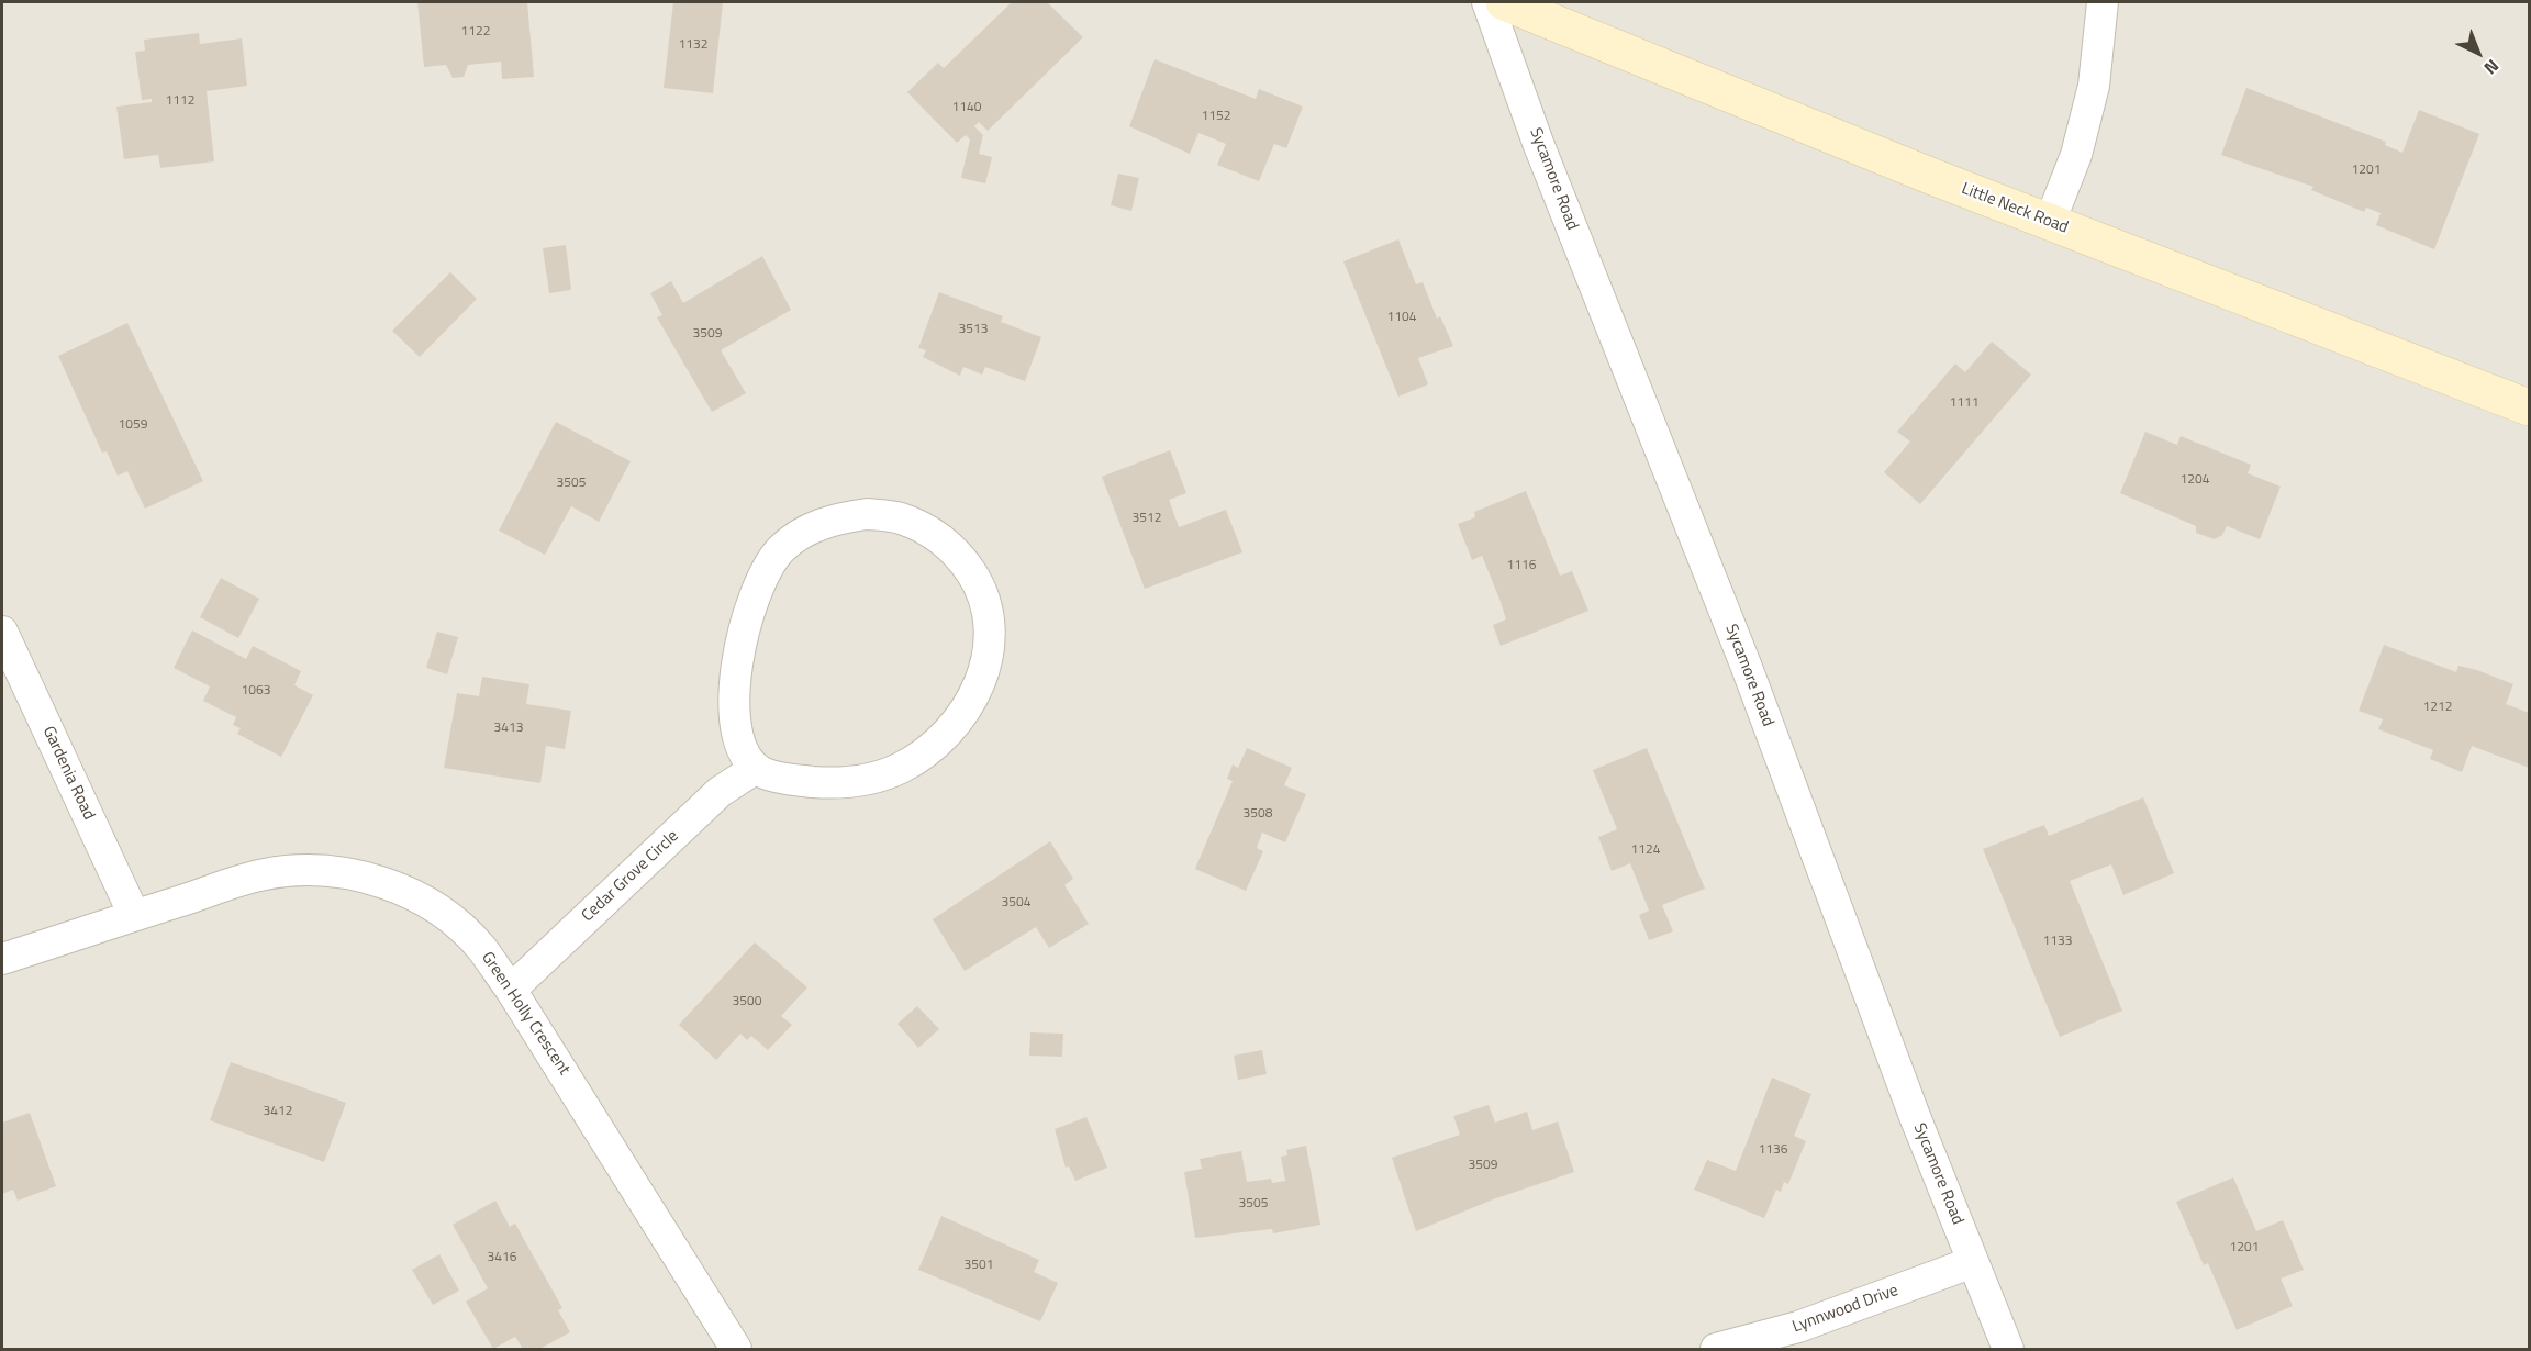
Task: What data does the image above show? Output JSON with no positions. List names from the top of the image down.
{
  "streets": {
    "street": [
      "Sycamore Road",
      "Little Neck Road",
      "Gardenia Road",
      "Cedar Grove Circle",
      "Green Holly Crescent",
      "Lynnwood Drive"
    ]
  },
  "crossings": [
    ["Sycamore Road", "Lynnwood Drive"],
    ["Gardenia Road", "Green Holly Crescent"],
    ["Cedar Grove Circle", "Green Holly Crescent"]
  ],
  "house_numbers": [
    "1122",
    "1132",
    "1112",
    "1140",
    "1152",
    "1201",
    "1104",
    "3513",
    "3509",
    "1111",
    "1059",
    "1204",
    "3505",
    "3512",
    "1116",
    "1063",
    "1212",
    "3413",
    "3508",
    "1124",
    "3504",
    "1133",
    "3500",
    "3412",
    "1136",
    "3509",
    "3505",
    "1201",
    "3416",
    "3501"
  ],
  "north": "bottom right"
}
